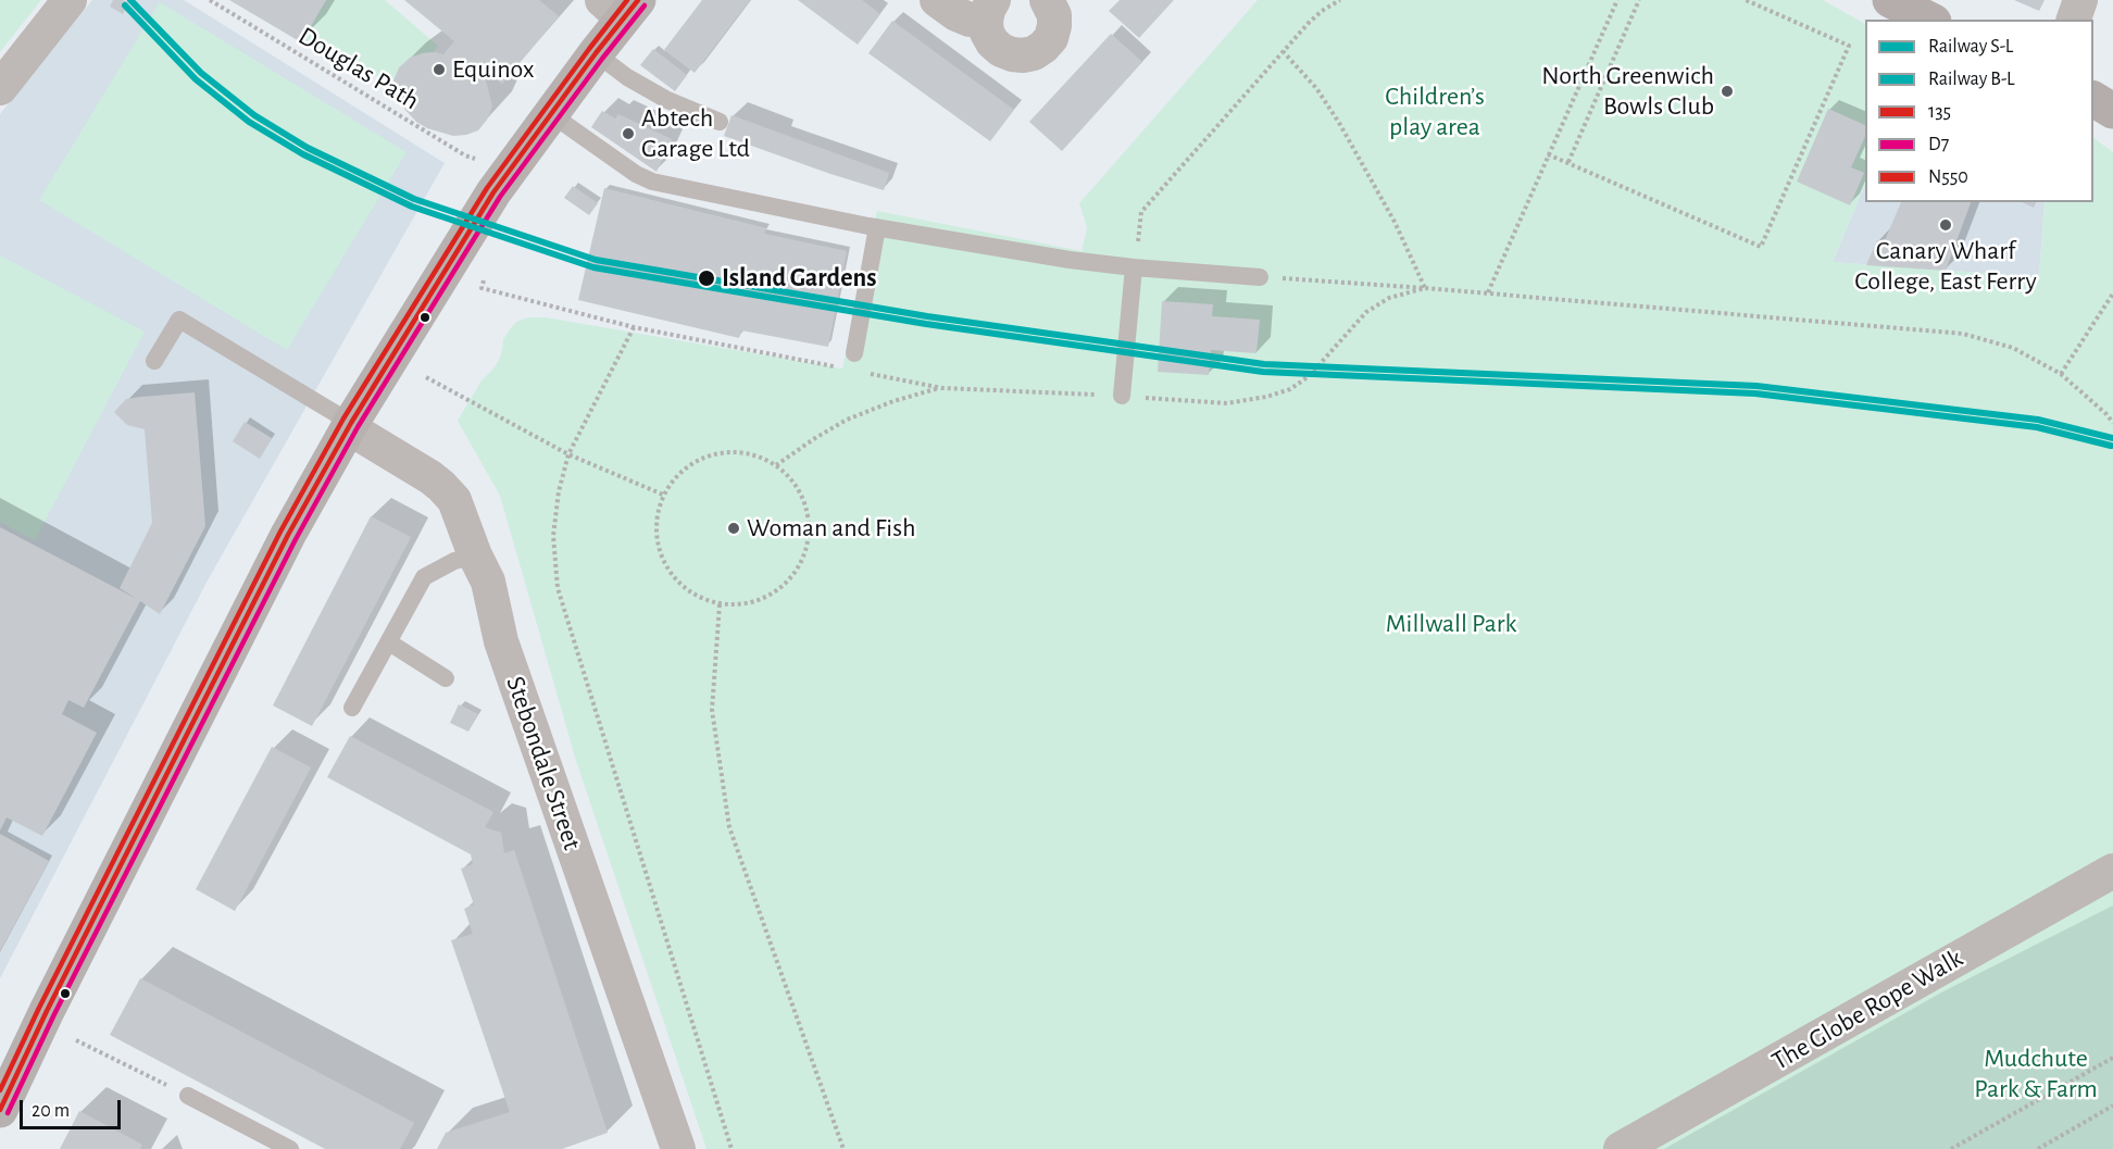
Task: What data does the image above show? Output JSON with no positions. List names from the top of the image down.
{
  "streets": {
    "street": ["Stebondale Street", "The Globe Rope Walk"],
    "path": ["Douglas Path"]
  },
  "parks": ["Children’s play area", "Millwall Park", "Mudchute Park & Farm"],
  "places": [
    "Equinox",
    "North Greenwich Bowls Club",
    "Abtech Garage Ltd",
    "Canary Wharf College, East Ferry",
    "Island Gardens",
    "Woman and Fish"
  ],
  "lines": [
    "rail line S-L",
    "transit line 135",
    "transit line N550",
    "rail line B-L",
    "transit line D7"
  ],
  "legend": [
    "Railway S-L",
    "Railway B-L",
    "135",
    "D7",
    "N550"
  ],
  "scale_bar": "20 m"
}
